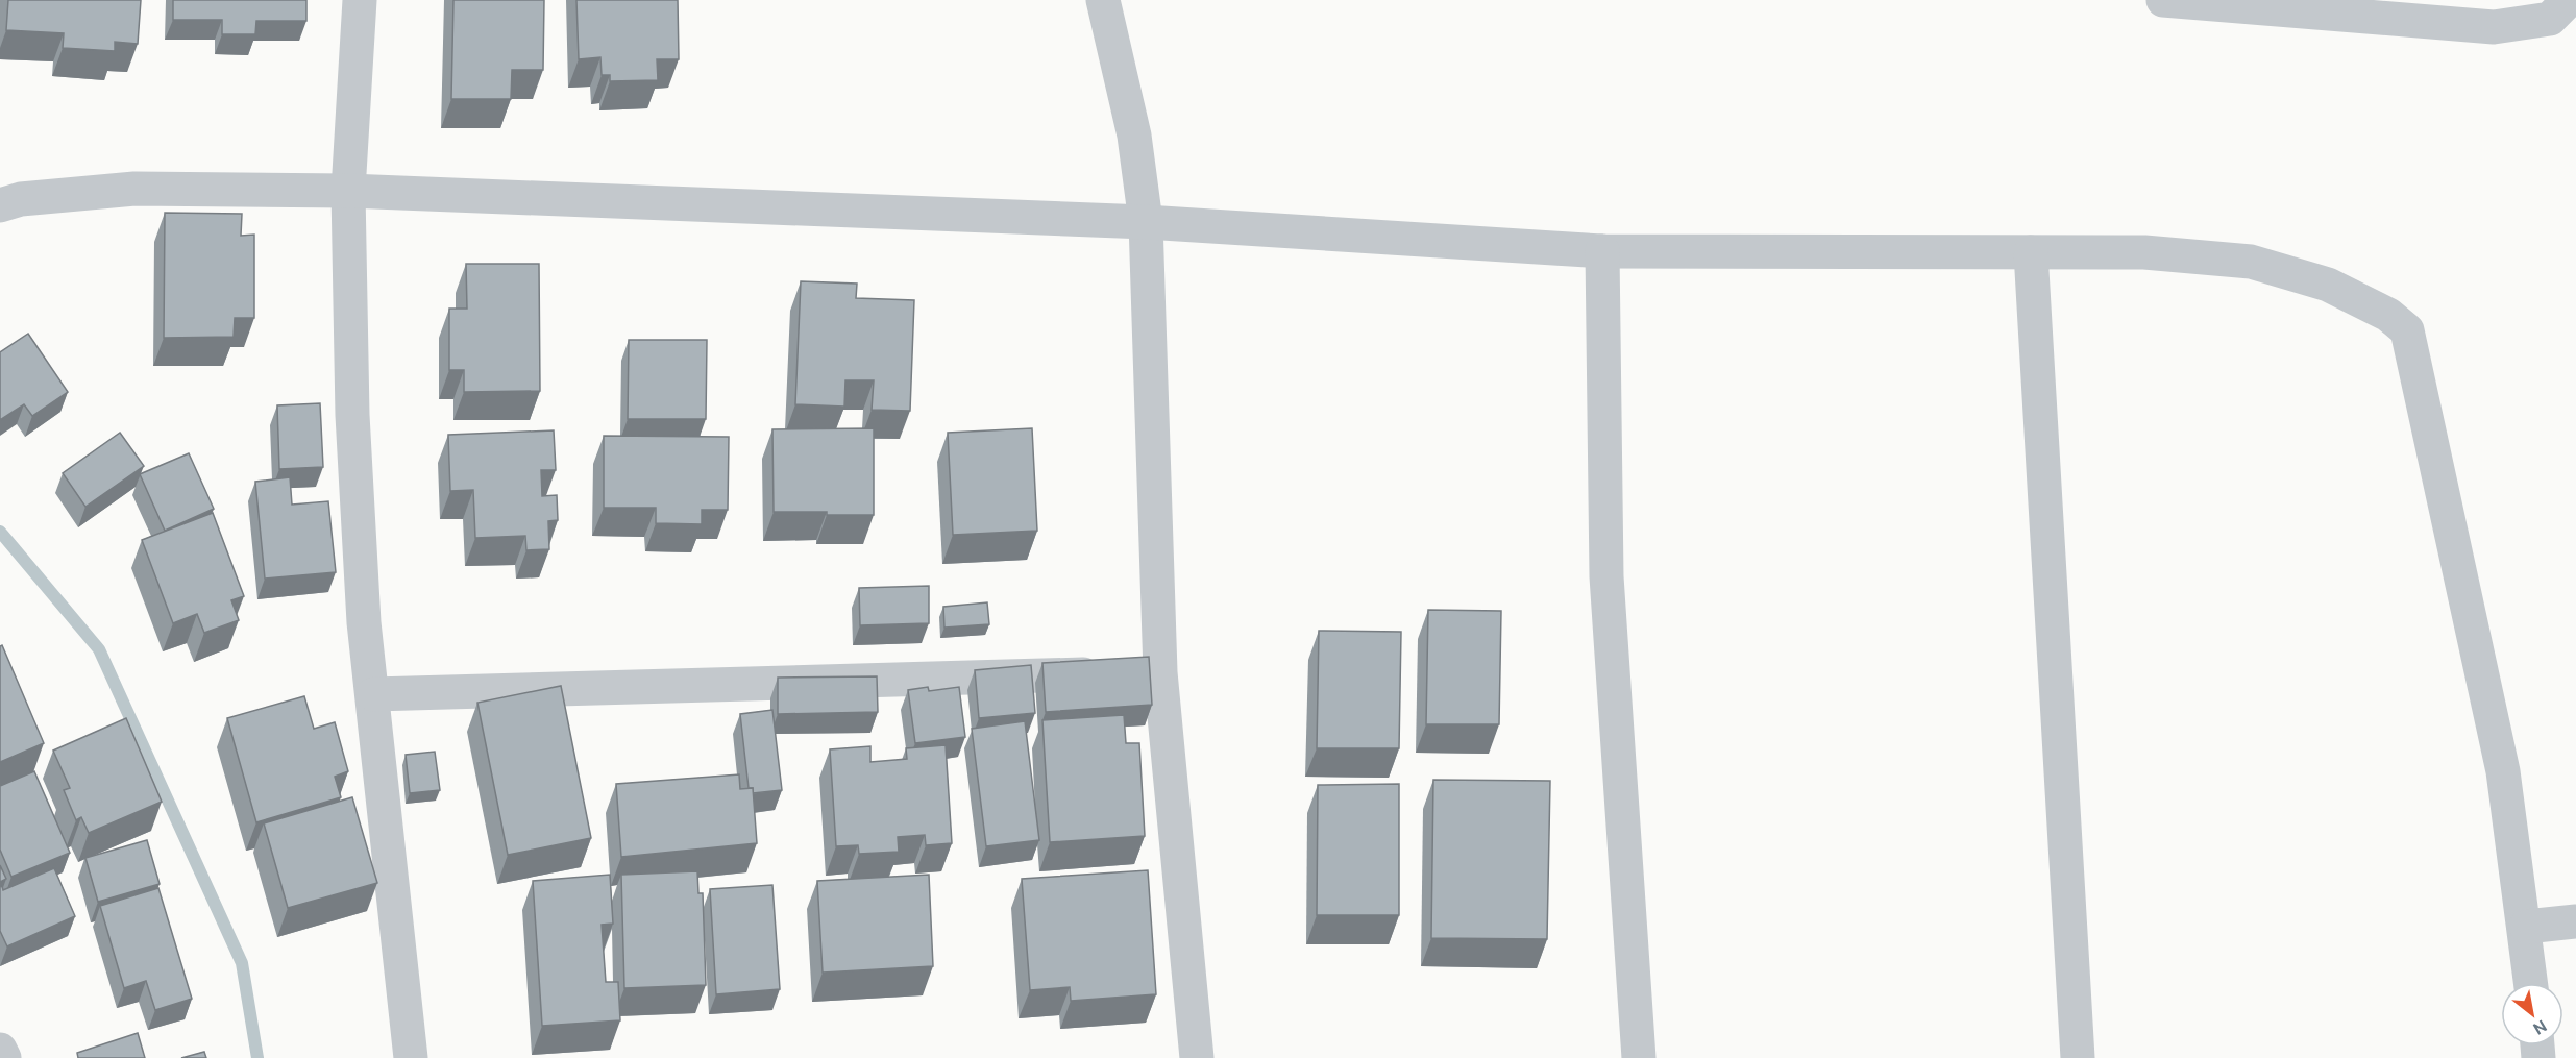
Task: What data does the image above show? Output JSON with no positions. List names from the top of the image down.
{
  "north": "bottom right"
}
